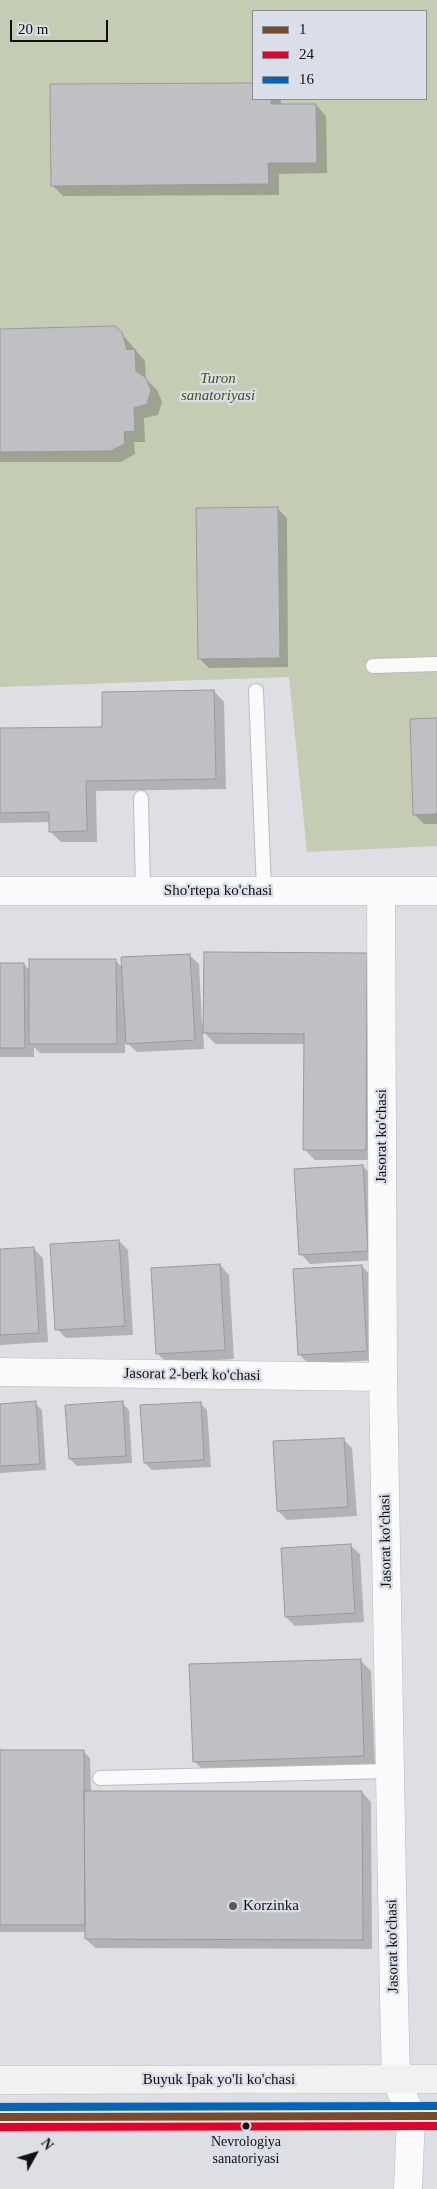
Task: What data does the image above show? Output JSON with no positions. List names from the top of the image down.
{
  "streets": {
    "main road": ["Buyuk Ipak yo'li ko'chasi"],
    "street": ["Sho'rtepa ko'chasi", "Jasorat ko'chasi", "Jasorat 2-berk ko'chasi"]
  },
  "crossings": [
    ["Sho'rtepa ko'chasi", "Jasorat ko'chasi"],
    ["Jasorat ko'chasi", "Jasorat 2-berk ko'chasi"],
    ["Jasorat ko'chasi", "Buyuk Ipak yo'li ko'chasi"]
  ],
  "parks": ["Turon sanatoriyasi"],
  "places": ["Korzinka", "Nevrologiya sanatoriyasi"],
  "lines": ["transit line 16", "transit line 1", "transit line 24"],
  "legend": ["1", "24", "16"],
  "scale_bar": "20 m",
  "north": "top right"
}
